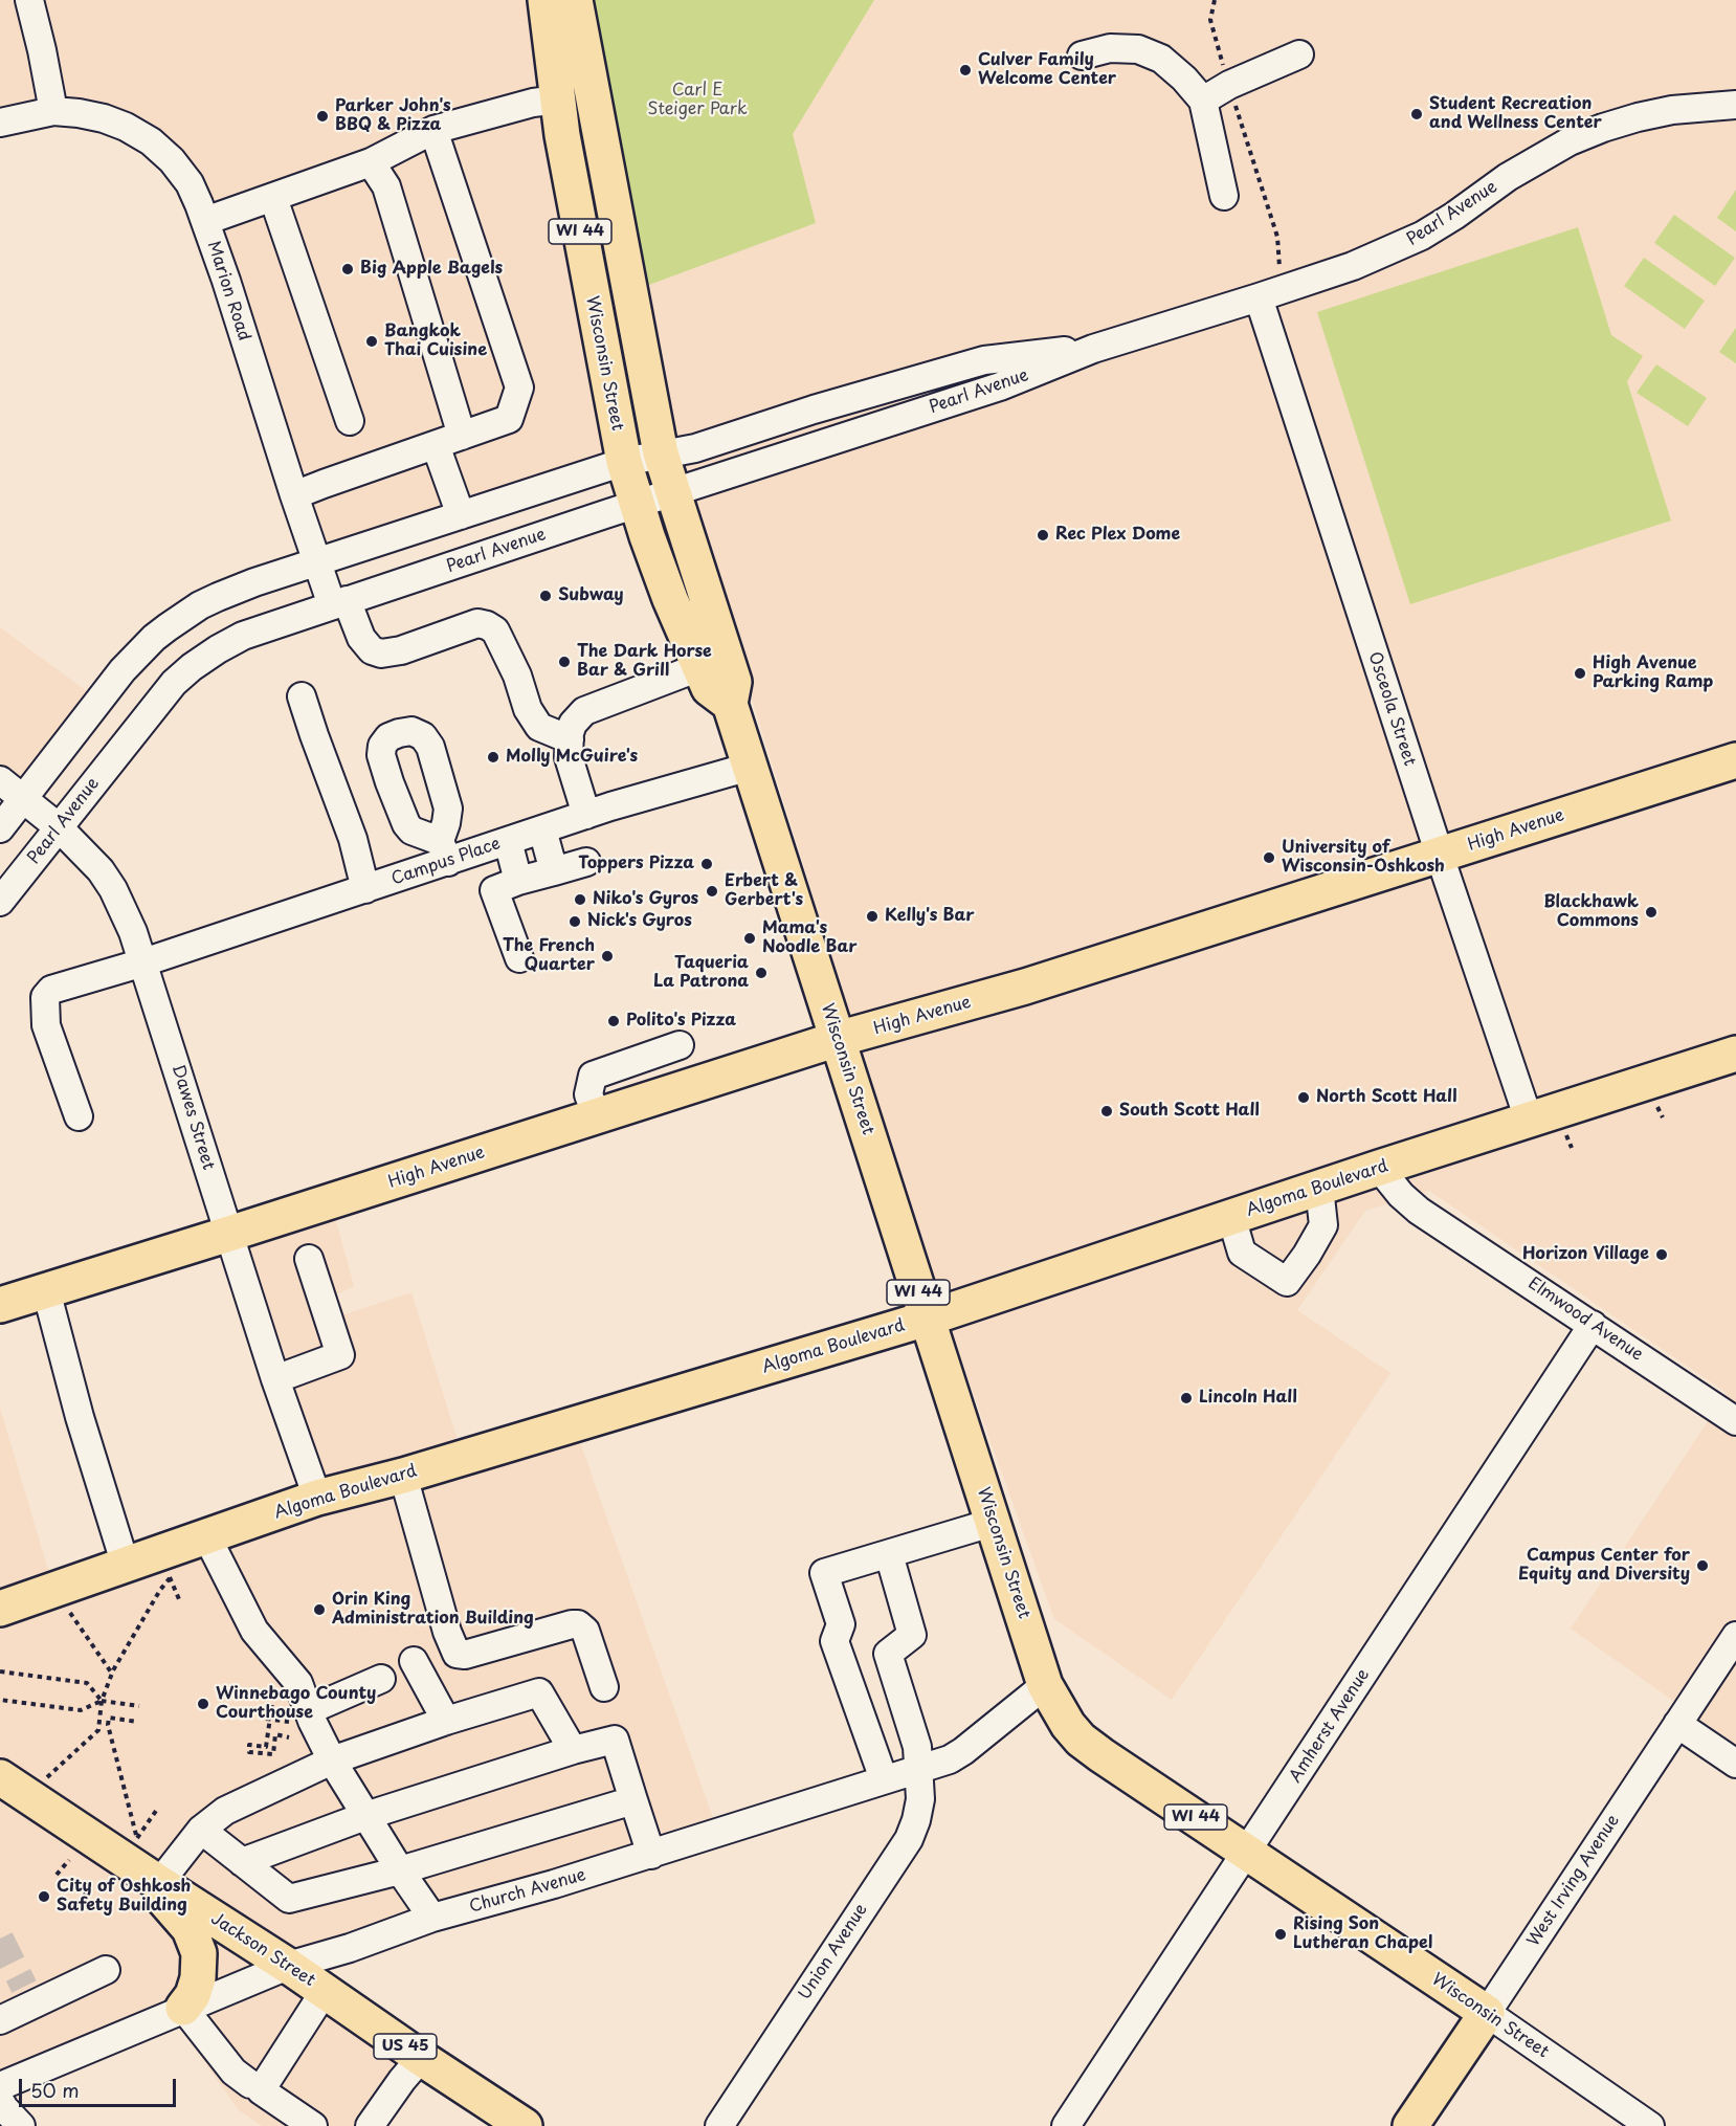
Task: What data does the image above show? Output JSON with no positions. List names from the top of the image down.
{
  "streets": {
    "main road": [
      "WI 44",
      "Wisconsin Street",
      "High Avenue",
      "Algoma Boulevard",
      "West Irving Avenue",
      "Jackson Street",
      "US 45"
    ],
    "street": [
      "Pearl Avenue",
      "Marion Road",
      "Osceola Street",
      "Campus Place",
      "Dawes Street",
      "Elmwood Avenue",
      "Amherst Avenue",
      "Church Avenue",
      "Union Avenue"
    ]
  },
  "crossings": [
    ["Pearl Avenue", "Marion Road"],
    ["Pearl Avenue", "Wisconsin Street"],
    ["Pearl Avenue", "Osceola Street"],
    ["Pearl Avenue", "Dawes Street"],
    ["Wisconsin Street", "High Avenue"],
    ["Wisconsin Street", "Campus Place"],
    ["Wisconsin Street", "Algoma Boulevard"],
    ["Wisconsin Street", "Amherst Avenue"],
    ["Wisconsin Street", "West Irving Avenue"],
    ["Wisconsin Street", "Church Avenue"],
    ["Osceola Street", "High Avenue"],
    ["Osceola Street", "Algoma Boulevard"],
    ["High Avenue", "Dawes Street"],
    ["Campus Place", "Dawes Street"],
    ["Dawes Street", "Algoma Boulevard"],
    ["Algoma Boulevard", "Elmwood Avenue"],
    ["Elmwood Avenue", "Amherst Avenue"],
    ["Church Avenue", "Jackson Street"],
    ["Church Avenue", "Union Avenue"]
  ],
  "parks": ["Carl E Steiger Park"],
  "places": [
    "Culver Family Welcome Center",
    "Student Recreation and Wellness Center",
    "Parker John's BBQ & Pizza",
    "Big Apple Bagels",
    "Bangkok Thai Cuisine",
    "Rec Plex Dome",
    "Subway",
    "The Dark Horse Bar & Grill",
    "High Avenue Parking Ramp",
    "Molly McGuire's",
    "University of Wisconsin-Oshkosh",
    "Toppers Pizza",
    "Erbert & Gerbert's",
    "Niko's Gyros",
    "Blackhawk Commons",
    "Kelly's Bar",
    "Nick's Gyros",
    "Mama's Noodle Bar",
    "The French Quarter",
    "Taqueria La Patrona",
    "Polito's Pizza",
    "North Scott Hall",
    "South Scott Hall",
    "Horizon Village",
    "Lincoln Hall",
    "Campus Center for Equity and Diversity",
    "Orin King Administration Building",
    "Winnebago County Courthouse",
    "City of Oshkosh Safety Building",
    "Rising Son Lutheran Chapel"
  ],
  "scale_bar": "50 m"
}
